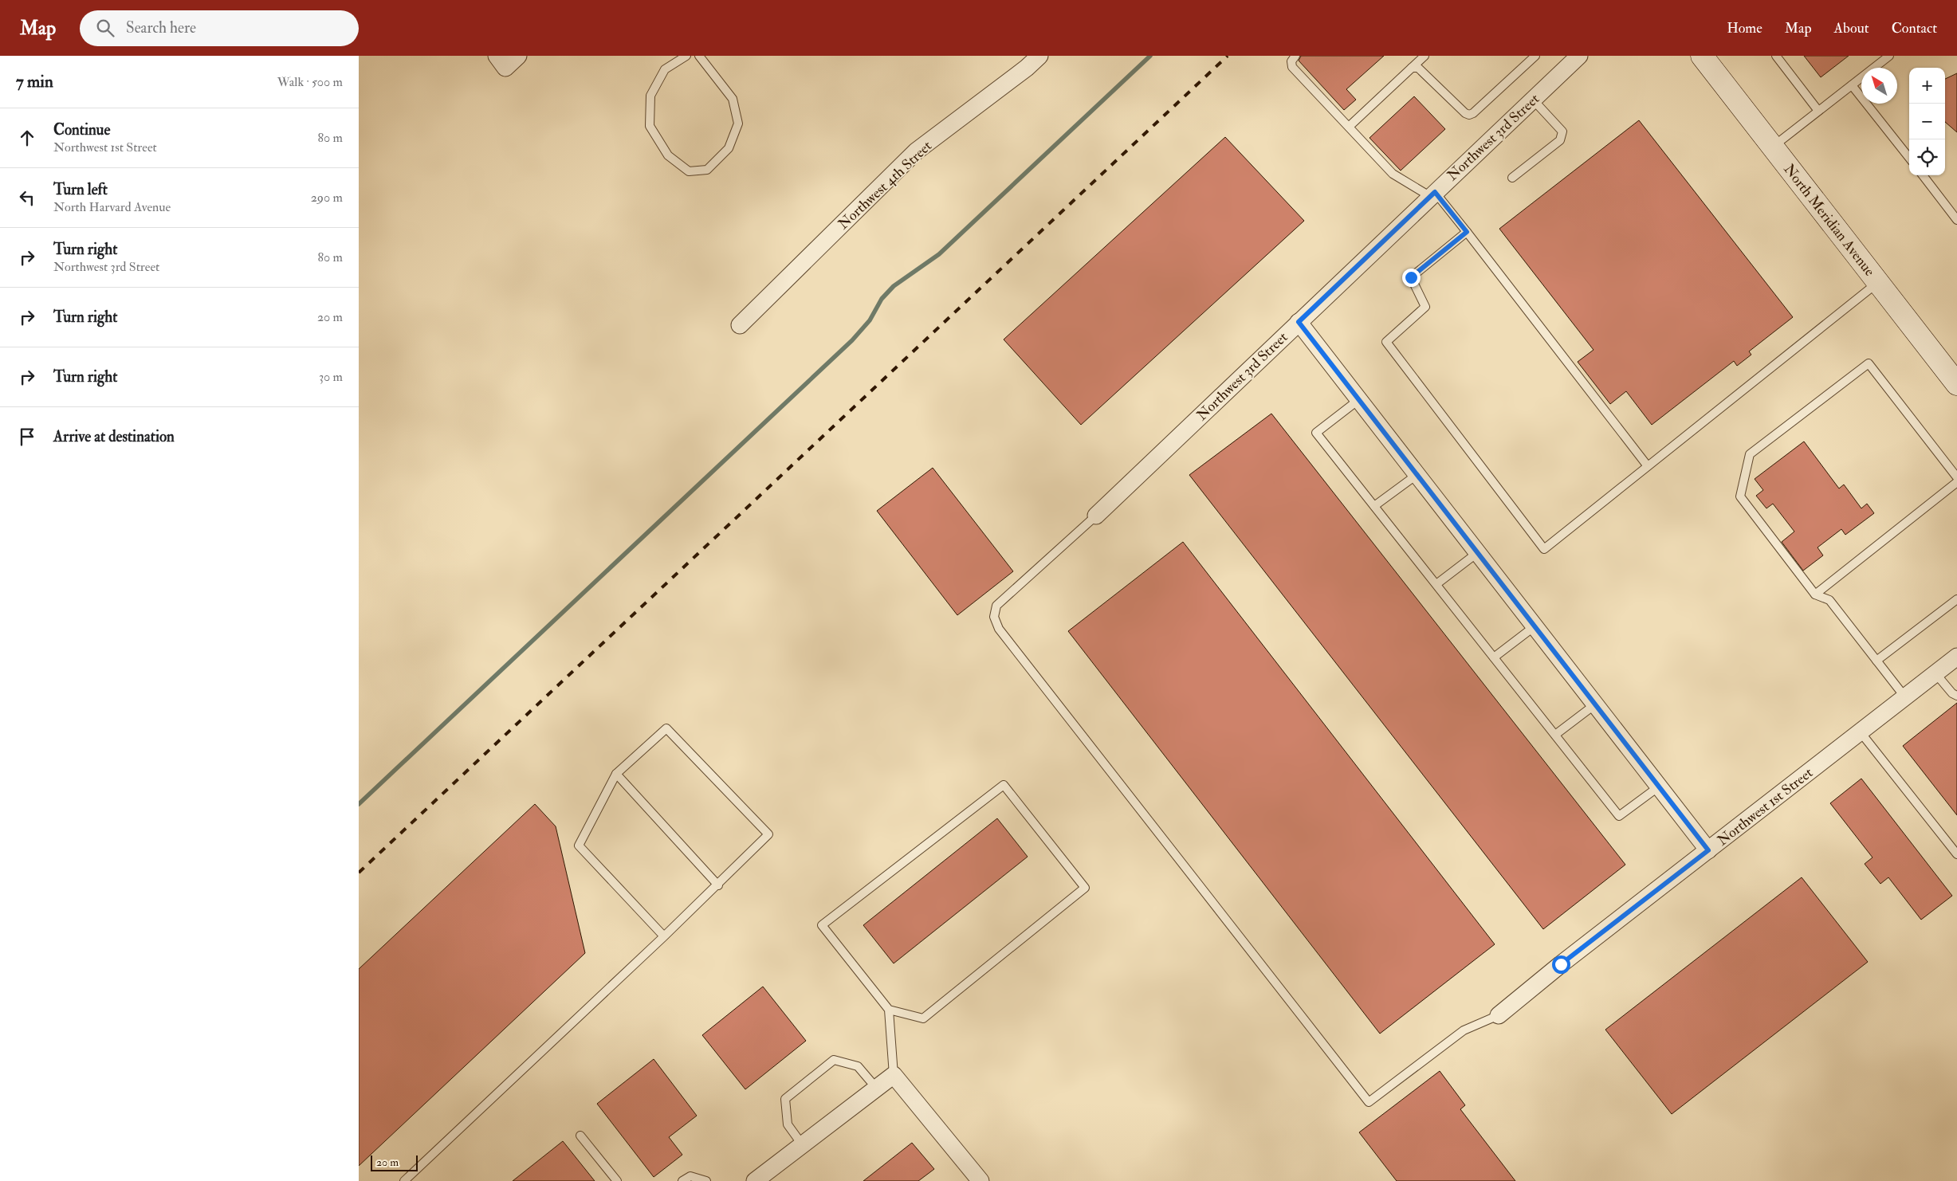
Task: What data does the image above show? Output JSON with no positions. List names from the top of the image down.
{
  "streets": {
    "main road": ["North Meridian Avenue"],
    "street": ["Northwest 3rd Street", "Northwest 4th Street", "Northwest 1st Street"]
  },
  "scale_bar": "20 m",
  "north": "top left",
  "page": {
    "header": "Map",
    "search": "Search here",
    "nav": [
      "Home",
      "Map",
      "About",
      "Contact"
    ],
    "heading": ["7 min", "Walk · 500 m"],
    "map_buttons": ["+", "−"],
    "list": [
      ["Continue", "Northwest 1st Street", "80 m"],
      ["Turn left", "North Harvard Avenue", "290 m"],
      ["Turn right", "Northwest 3rd Street", "80 m"],
      ["Turn right", "20 m"],
      ["Turn right", "30 m"],
      "Arrive at destination"
    ],
    "scale": "20 m"
  }
}
